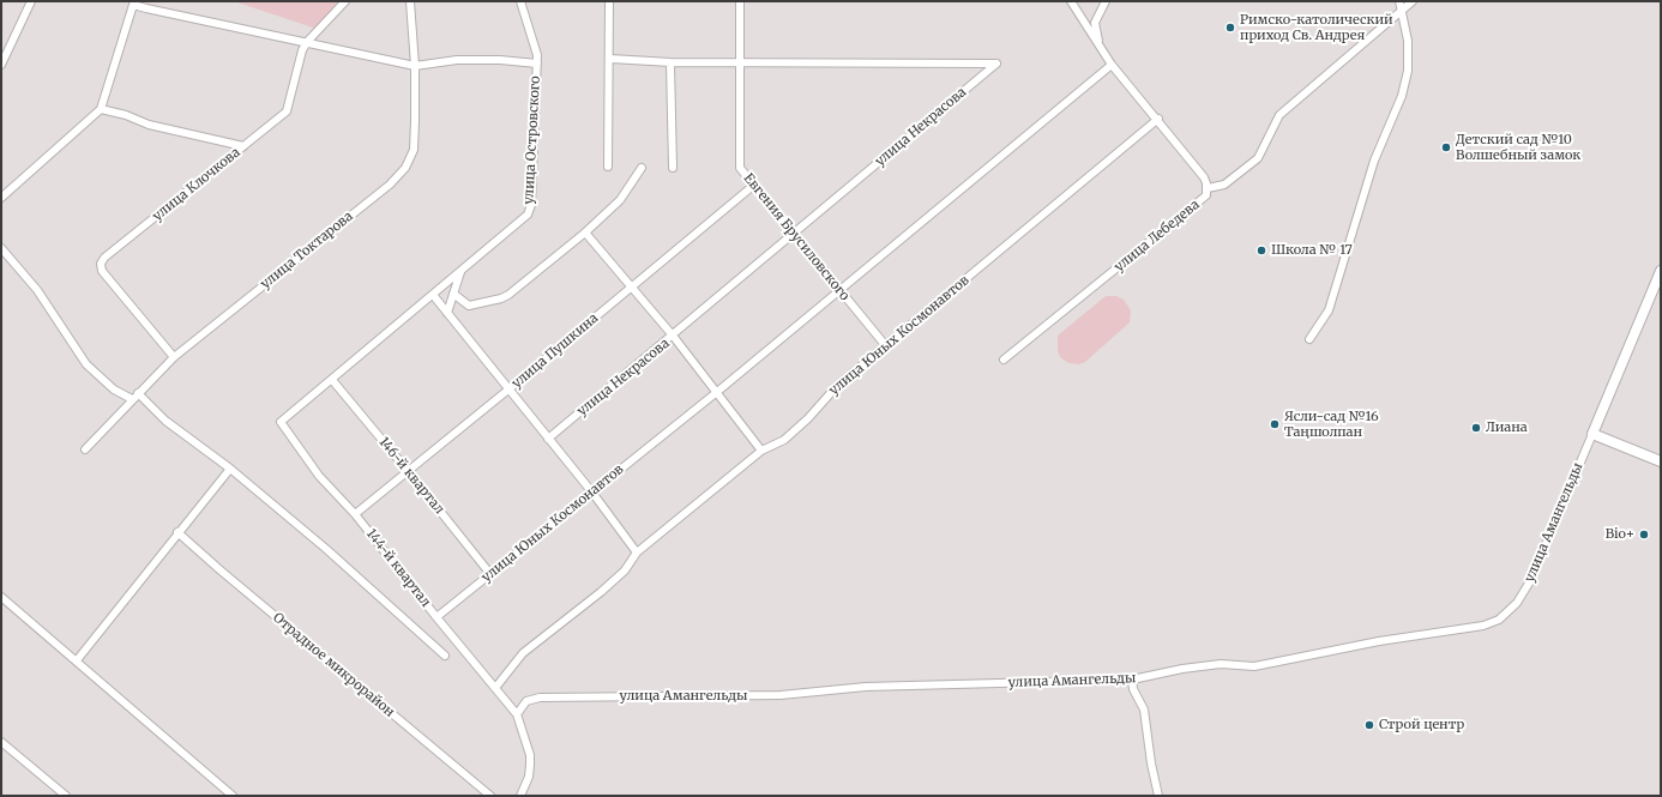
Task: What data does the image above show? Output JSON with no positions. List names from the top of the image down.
{
  "streets": {
    "street": [
      "улица Некрасова",
      "улица Островского",
      "улица Клочкова",
      "улица Лебедева",
      "Евгения Брусиловского",
      "улица Токтарова",
      "улица Юных Космонавтов",
      "улица Пушкина",
      "146-й квартал",
      "улица Амангельды",
      "144-й квартал",
      "Отрадное микрорайон"
    ]
  },
  "crossings": [
    ["улица Некрасова", "Евгения Брусиловского"],
    ["улица Островского", "146-й квартал"],
    ["улица Островского", "144-й квартал"],
    ["улица Клочкова", "улица Токтарова"],
    ["улица Лебедева", "улица Юных Космонавтов"],
    ["Евгения Брусиловского", "улица Юных Космонавтов"],
    ["Евгения Брусиловского", "улица Пушкина"],
    ["улица Юных Космонавтов", "146-й квартал"],
    ["улица Юных Космонавтов", "144-й квартал"],
    ["улица Пушкина", "146-й квартал"],
    ["улица Пушкина", "144-й квартал"],
    ["улица Амангельды", "144-й квартал"]
  ],
  "places": [
    "Римско-католический приход Св. Андрея",
    "Детский сад №10 Волшебный замок",
    "Школа № 17",
    "Ясли-сад №16 Таңшолпан",
    "Лиана",
    "Bio+",
    "Строй центр"
  ]
}
